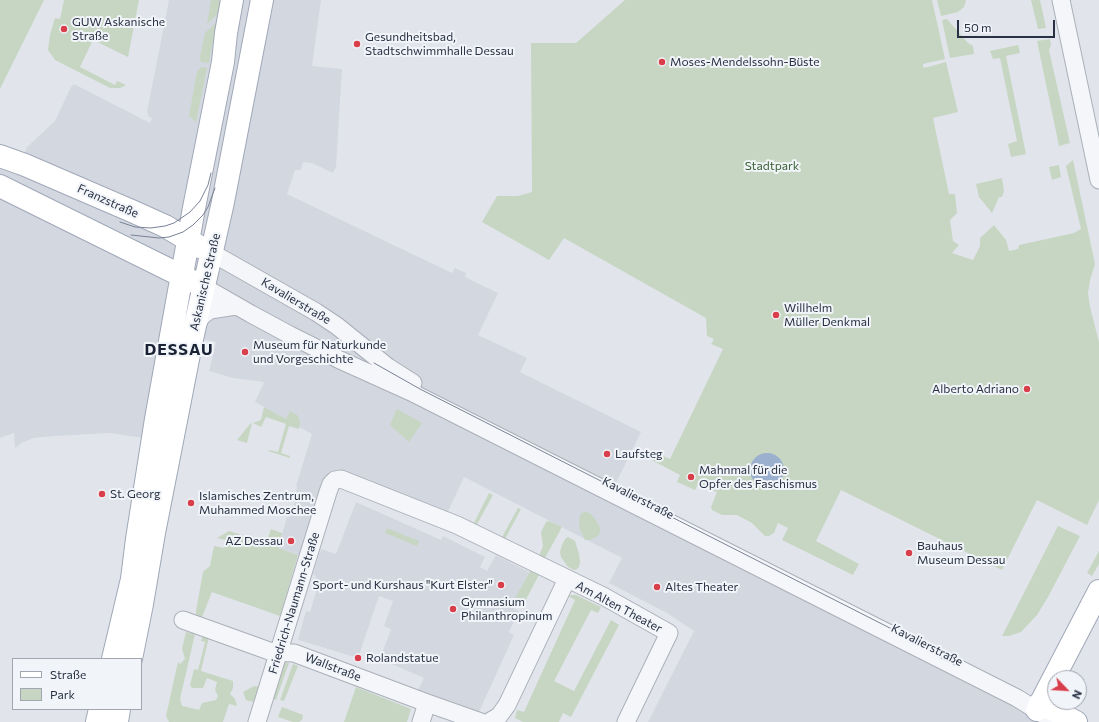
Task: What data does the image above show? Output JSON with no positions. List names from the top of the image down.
{
  "streets": {
    "main road": ["Franzstraße", "Askanische Straße", "Kavalierstraße"],
    "street": ["Friedrich-Naumann-Straße", "Am Alten Theater", "Wallstraße"]
  },
  "crossings": [
    ["Franzstraße", "Askanische Straße"],
    ["Franzstraße", "Kavalierstraße"],
    ["Askanische Straße", "Kavalierstraße"],
    ["Friedrich-Naumann-Straße", "Am Alten Theater"],
    ["Friedrich-Naumann-Straße", "Wallstraße"]
  ],
  "districts": ["DESSAU"],
  "parks": ["Stadtpark"],
  "places": [
    "GUW Askanische Straße",
    "Gesundheitsbad, Stadtschwimmhalle Dessau",
    "Moses-Mendelssohn-Büste",
    "Willhelm Müller Denkmal",
    "Museum für Naturkunde und Vorgeschichte",
    "Alberto Adriano",
    "Laufsteg",
    "Mahnmal für die Opfer des Faschismus",
    "St. Georg",
    "Islamisches Zentrum, Muhammed Moschee",
    "AZ Dessau",
    "Bauhaus Museum Dessau",
    "Sport- und Kurshaus \"Kurt Elster\"",
    "Altes Theater",
    "Gymnasium Philanthropinum",
    "Rolandstatue"
  ],
  "legend": ["Straße", "Park"],
  "scale_bar": "50 m",
  "north": "bottom right"
}
